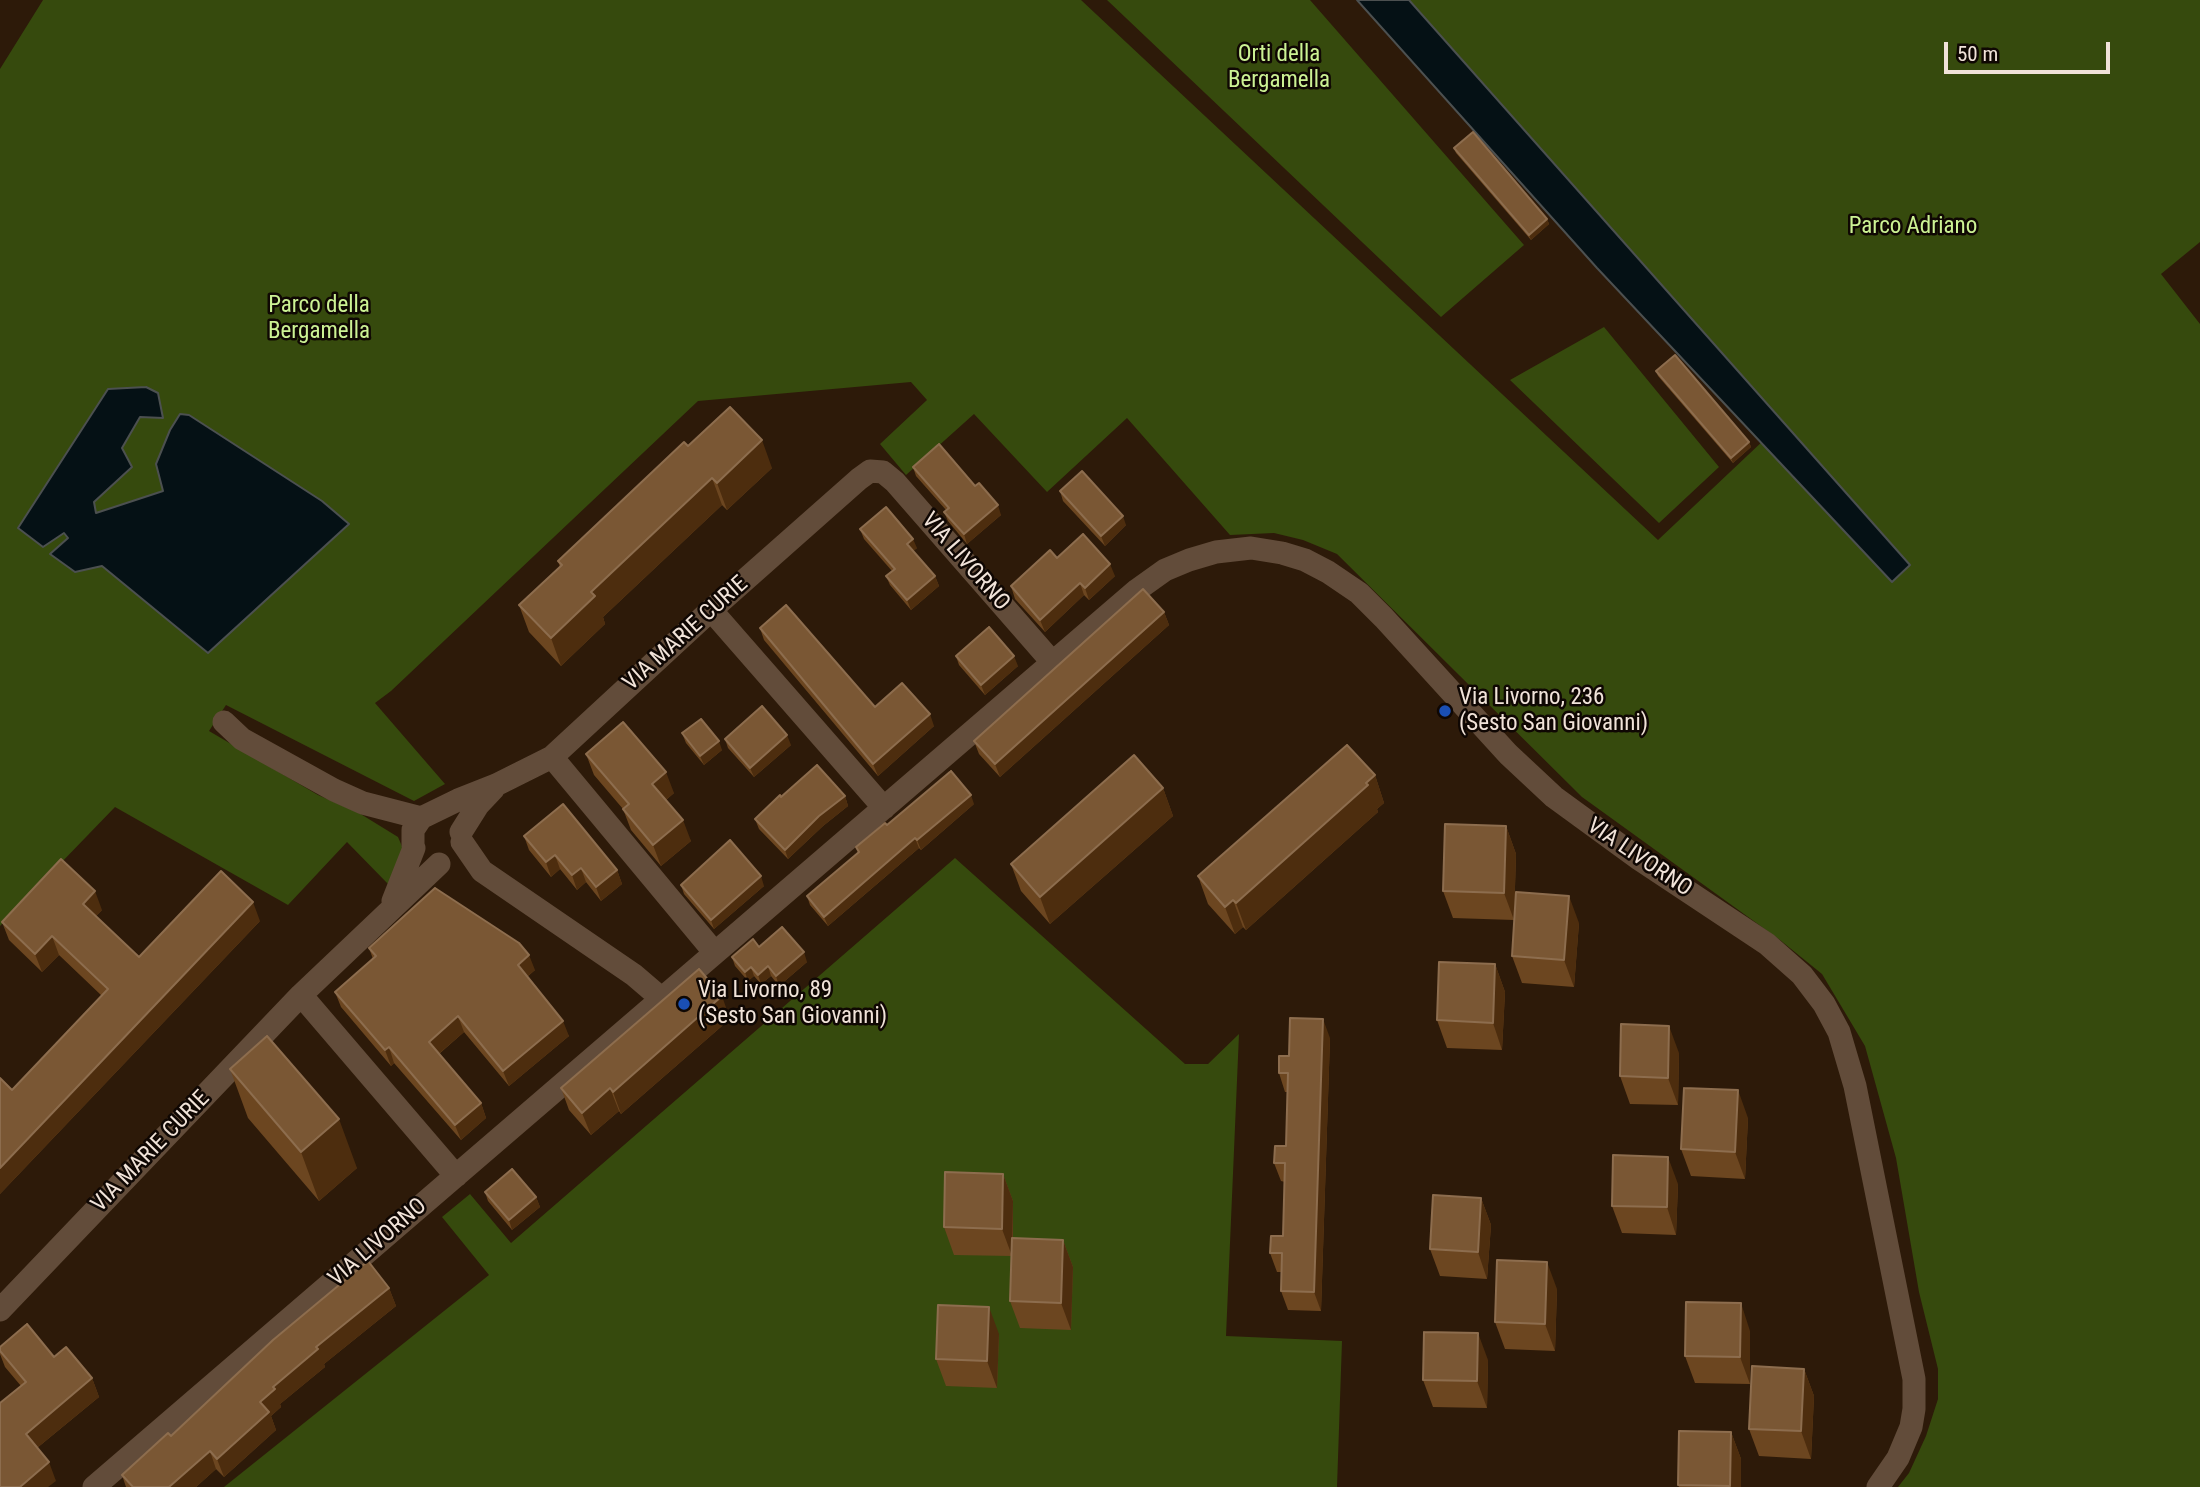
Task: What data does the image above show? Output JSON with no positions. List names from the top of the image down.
{
  "streets": {
    "street": ["VIA LIVORNO", "VIA MARIE CURIE"]
  },
  "crossings": [
    ["VIA LIVORNO", "VIA MARIE CURIE"]
  ],
  "parks": ["Orti della Bergamella", "Parco Adriano", "Parco della Bergamella"],
  "places": ["Via Livorno, 236 (Sesto San Giovanni)", "Via Livorno, 89 (Sesto San Giovanni)"],
  "scale_bar": "50 m"
}
